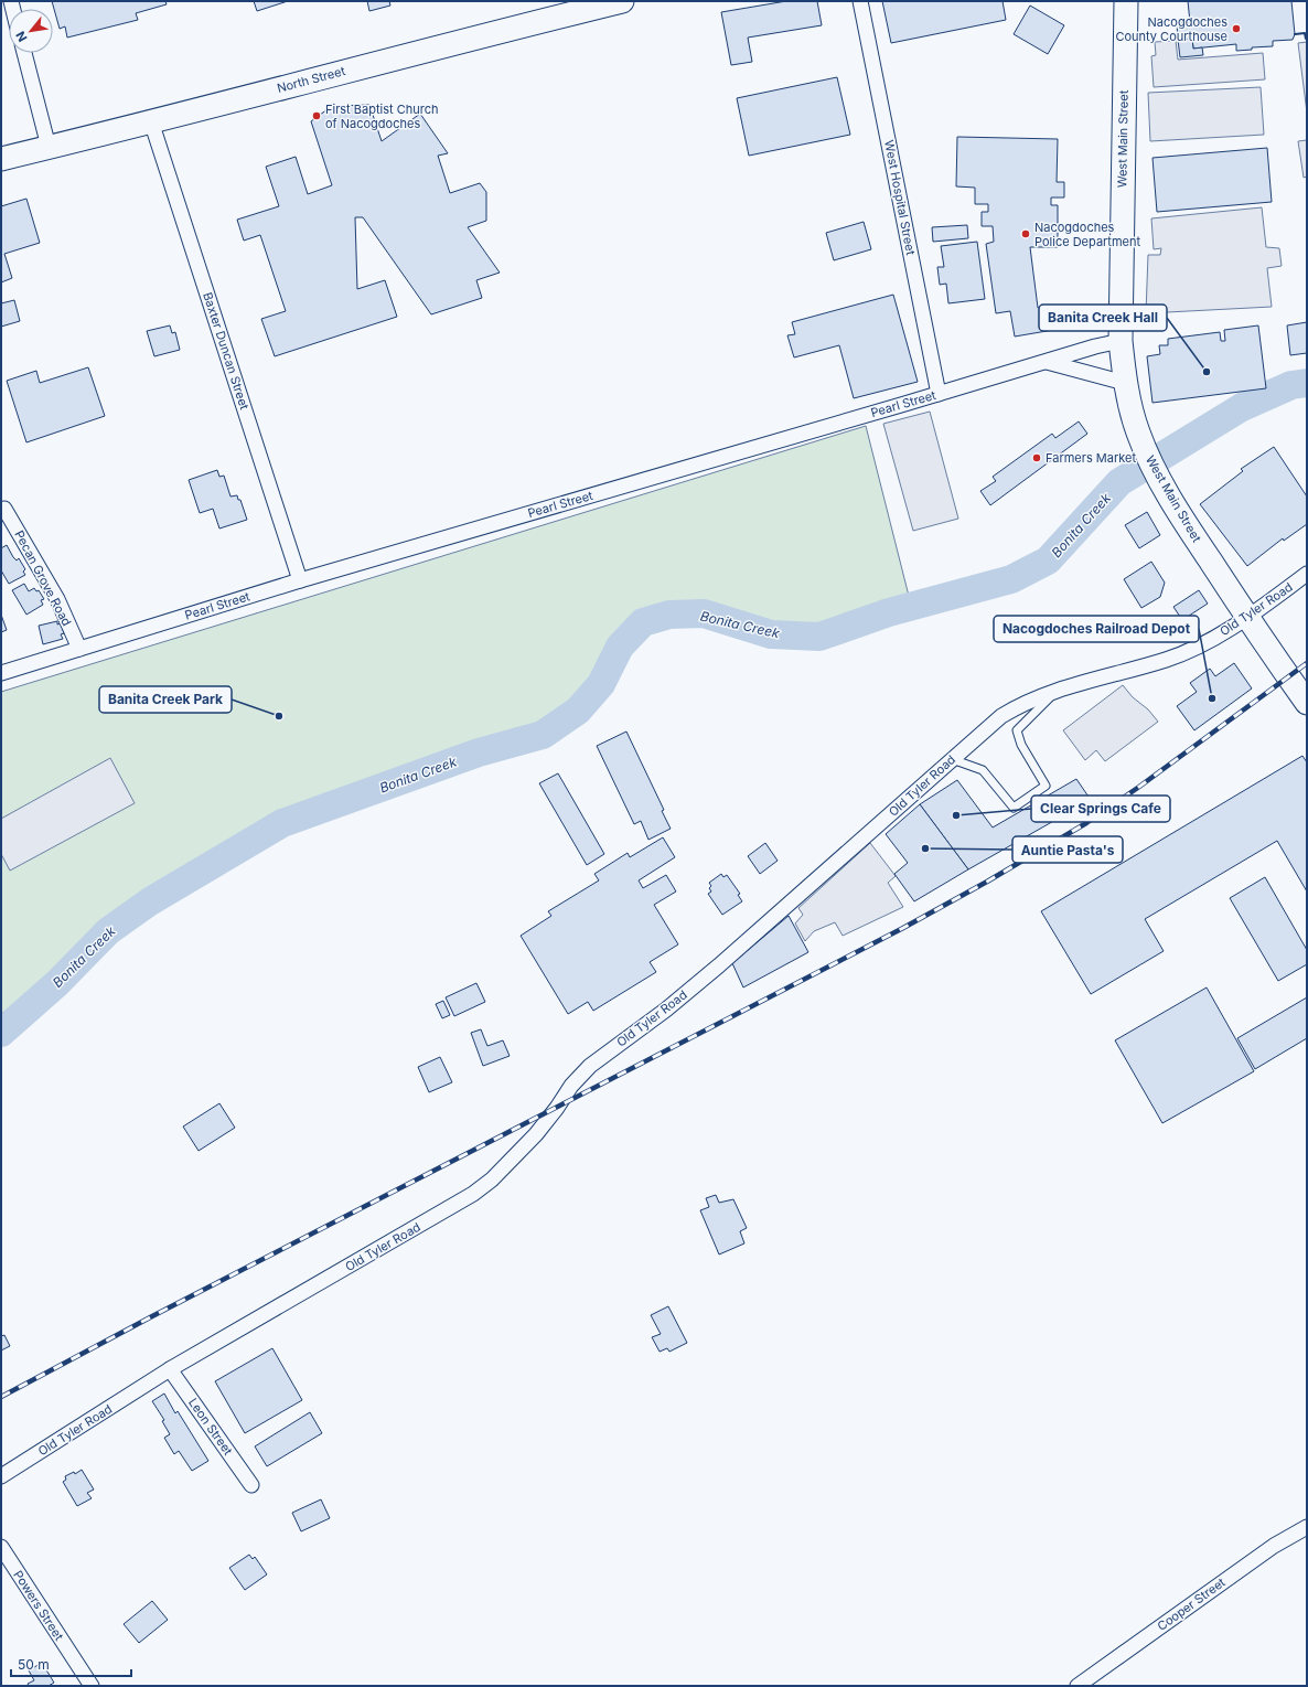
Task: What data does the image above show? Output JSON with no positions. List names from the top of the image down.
{
  "streets": {
    "main road": ["North Street", "West Main Street"],
    "street": [
      "West Hospital Street",
      "Baxter Duncan Street",
      "Pearl Street",
      "Pecan Grove Road",
      "Old Tyler Road",
      "Leon Street",
      "Cooper Street",
      "Powers Street"
    ]
  },
  "crossings": [
    ["North Street", "Baxter Duncan Street"],
    ["West Main Street", "Pearl Street"],
    ["West Main Street", "Old Tyler Road"],
    ["West Hospital Street", "Pearl Street"],
    ["Baxter Duncan Street", "Pearl Street"],
    ["Pearl Street", "Pecan Grove Road"],
    ["Old Tyler Road", "Leon Street"]
  ],
  "water": ["Bonita Creek"],
  "places": [
    "Nacogdoches County Courthouse",
    "First Baptist Church of Nacogdoches",
    "Nacogdoches Police Department",
    "Banita Creek Hall",
    "Farmers Market",
    "Nacogdoches Railroad Depot",
    "Banita Creek Park",
    "Clear Springs Cafe",
    "Auntie Pasta's"
  ],
  "scale_bar": "50 m",
  "north": "bottom left"
}
